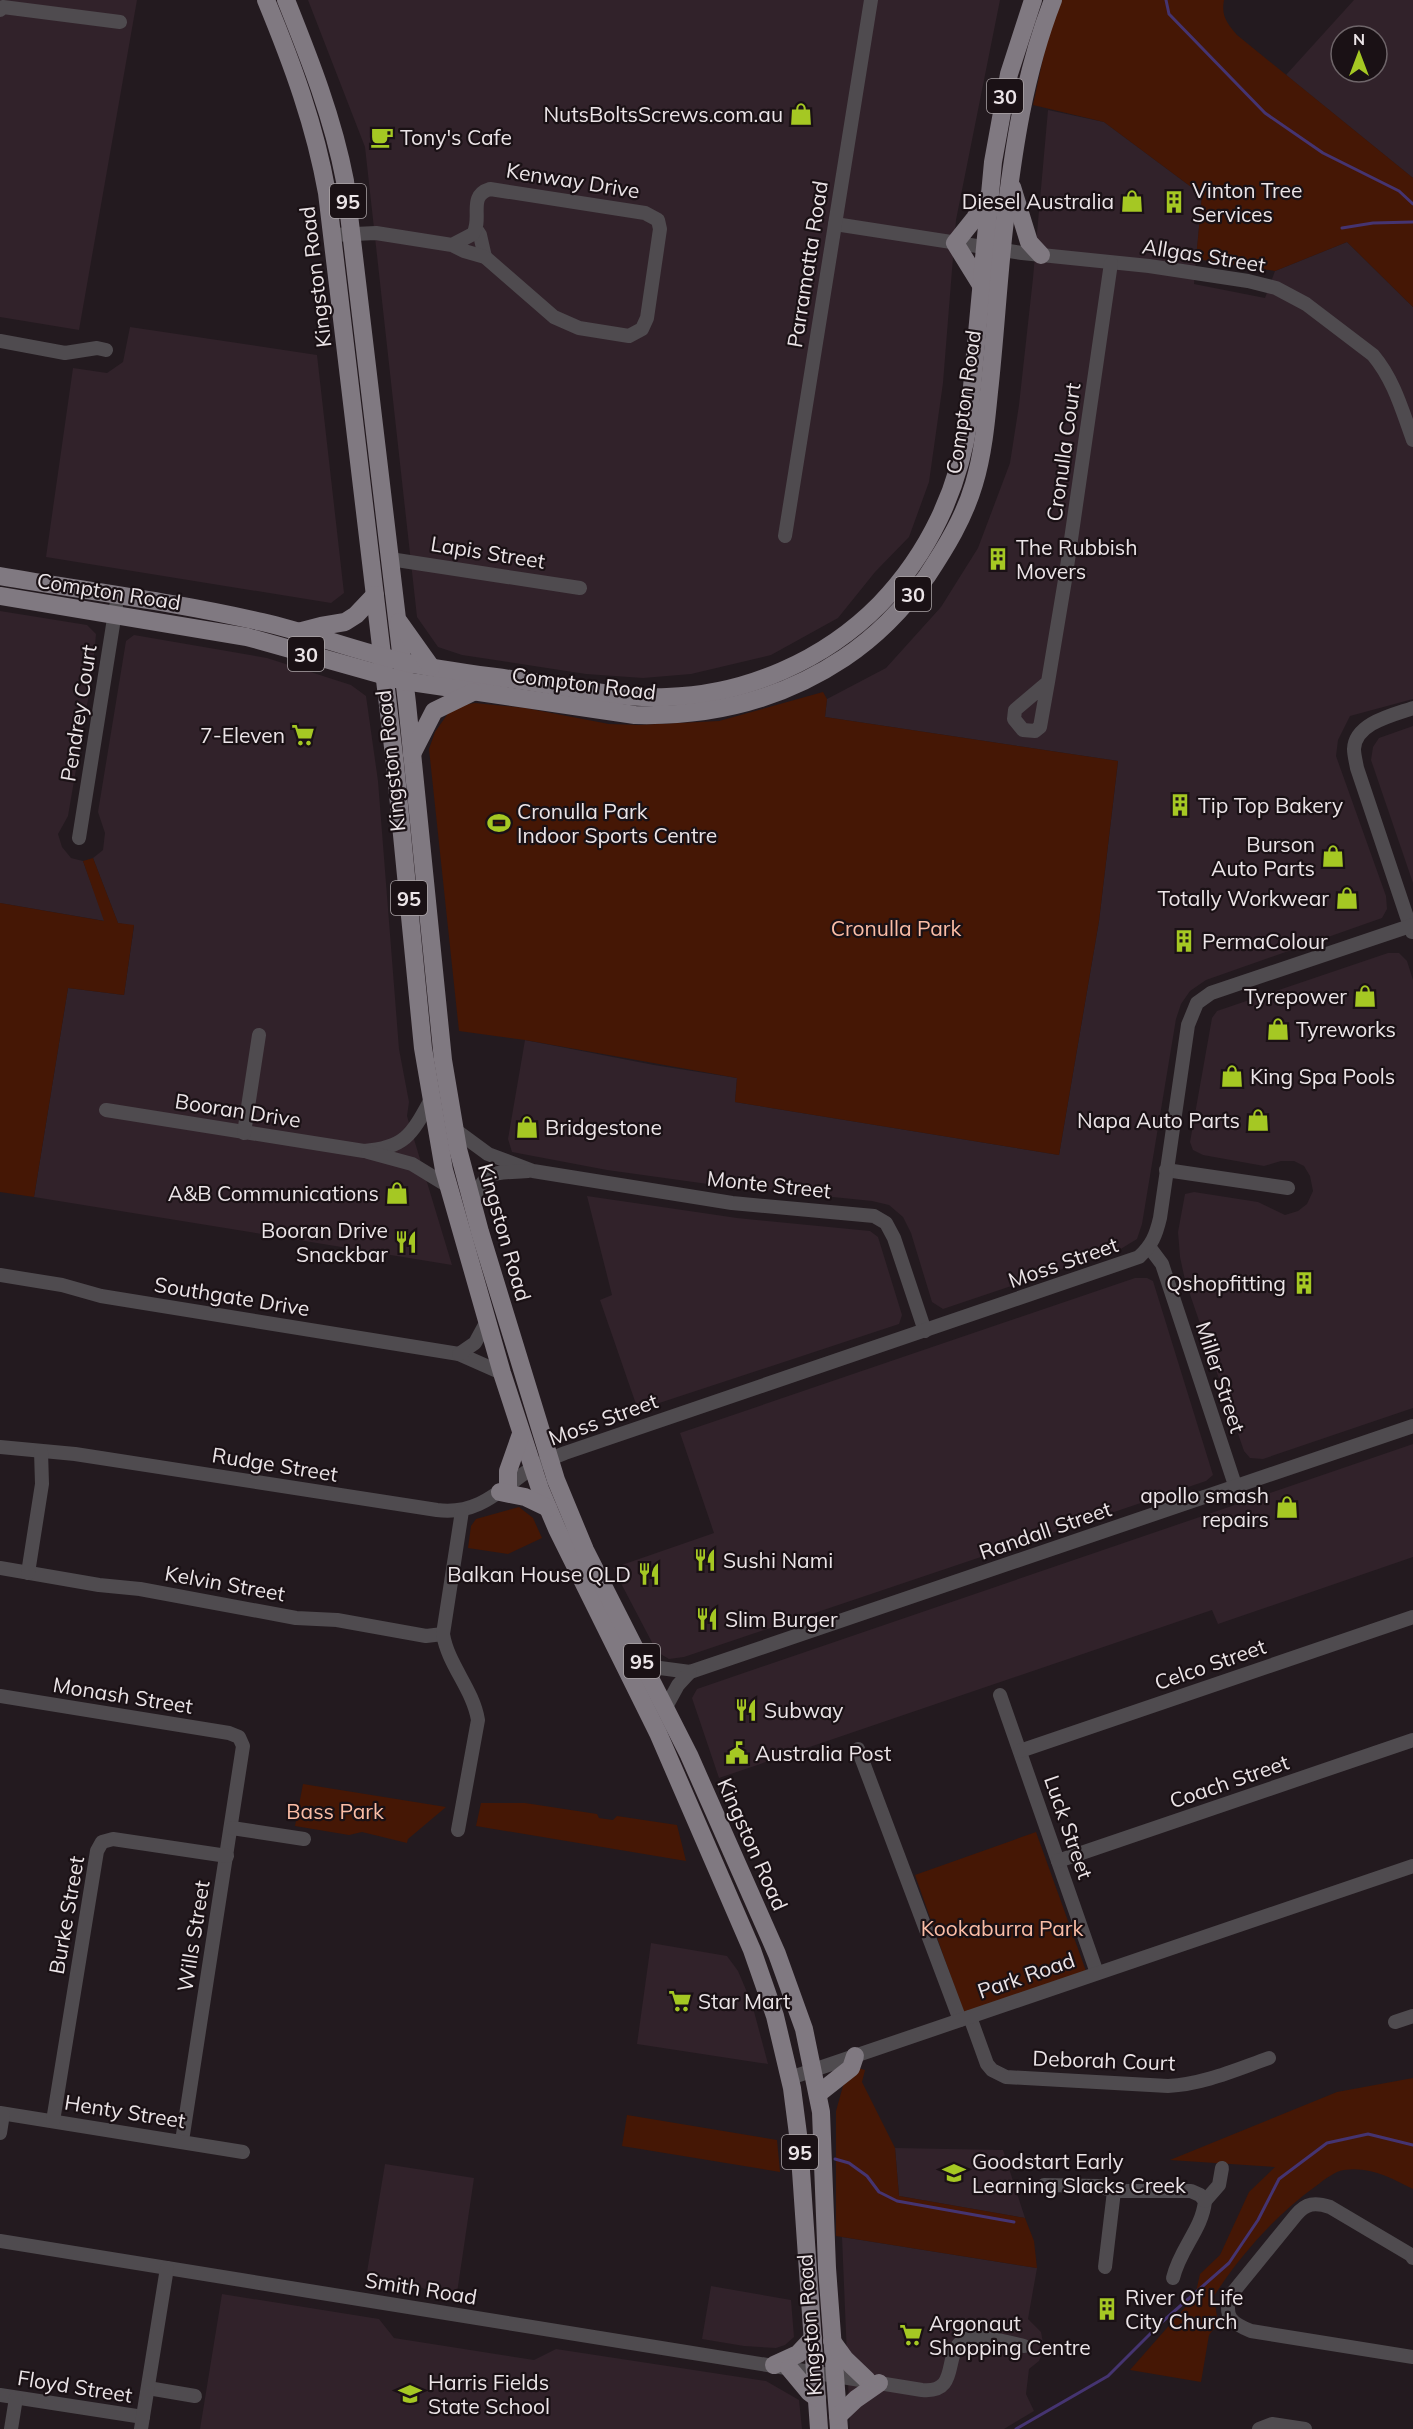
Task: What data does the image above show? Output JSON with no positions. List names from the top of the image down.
{
  "streets": {
    "main road": [
      "30",
      "95",
      "Kingston Road",
      "Compton Road"
    ],
    "street": [
      "Kenway Drive",
      "Allgas Street",
      "Parramatta Road",
      "Cronulla Court",
      "Lapis Street",
      "Pendrey Court",
      "Booran Drive",
      "Monte Street",
      "Moss Street",
      "Southgate Drive",
      "Miller Street",
      "Rudge Street",
      "Randall Street",
      "Kelvin Street",
      "Celco Street",
      "Monash Street",
      "Coach Street",
      "Luck Street",
      "Burke Street",
      "Wills Street",
      "Park Road",
      "Deborah Court",
      "Henty Street",
      "Smith Road",
      "Floyd Street"
    ]
  },
  "crossings": [
    ["Kenway Drive", "Kingston Road"],
    ["Allgas Street", "Parramatta Road"],
    ["Allgas Street", "Compton Road"],
    ["Allgas Street", "Cronulla Court"],
    ["Kingston Road", "Compton Road"],
    ["Kingston Road", "Lapis Street"],
    ["Kingston Road", "Booran Drive"],
    ["Kingston Road", "Monte Street"],
    ["Kingston Road", "Moss Street"],
    ["Kingston Road", "Southgate Drive"],
    ["Kingston Road", "Rudge Street"],
    ["Kingston Road", "Randall Street"],
    ["Kingston Road", "Park Road"],
    ["Kingston Road", "Smith Road"],
    ["Compton Road", "Pendrey Court"],
    ["Monte Street", "Moss Street"],
    ["Moss Street", "Miller Street"],
    ["Moss Street", "Rudge Street"],
    ["Miller Street", "Randall Street"],
    ["Celco Street", "Luck Street"],
    ["Monash Street", "Wills Street"],
    ["Coach Street", "Luck Street"],
    ["Luck Street", "Park Road"],
    ["Burke Street", "Wills Street"],
    ["Burke Street", "Henty Street"],
    ["Wills Street", "Henty Street"],
    ["Park Road", "Deborah Court"]
  ],
  "parks": ["Cronulla Park", "Bass Park", "Kookaburra Park"],
  "places": {
    "shop": [
      "NutsBoltsScrews.com.au",
      "Diesel Australia",
      "Burson Auto Parts",
      "Totally Workwear",
      "Tyrepower",
      "Tyreworks",
      "King Spa Pools",
      "Napa Auto Parts",
      "Bridgestone",
      "A&B Communications",
      "apollo smash repairs"
    ],
    "cafe": ["Tony's Cafe"],
    "building": [
      "Vinton Tree Services",
      "The Rubbish Movers",
      "Tip Top Bakery",
      "PermaColour",
      "Qshopfitting",
      "River Of Life City Church"
    ],
    "supermarket": ["7-Eleven", "Star Mart", "Argonaut Shopping Centre"],
    "sports": ["Cronulla Park Indoor Sports Centre"],
    "restaurant": [
      "Booran Drive Snackbar",
      "Sushi Nami",
      "Balkan House QLD",
      "Slim Burger",
      "Subway"
    ],
    "public building": ["Australia Post"],
    "school or university": ["Goodstart Early Learning Slacks Creek", "Harris Fields State School"]
  },
  "north": "top"
}
